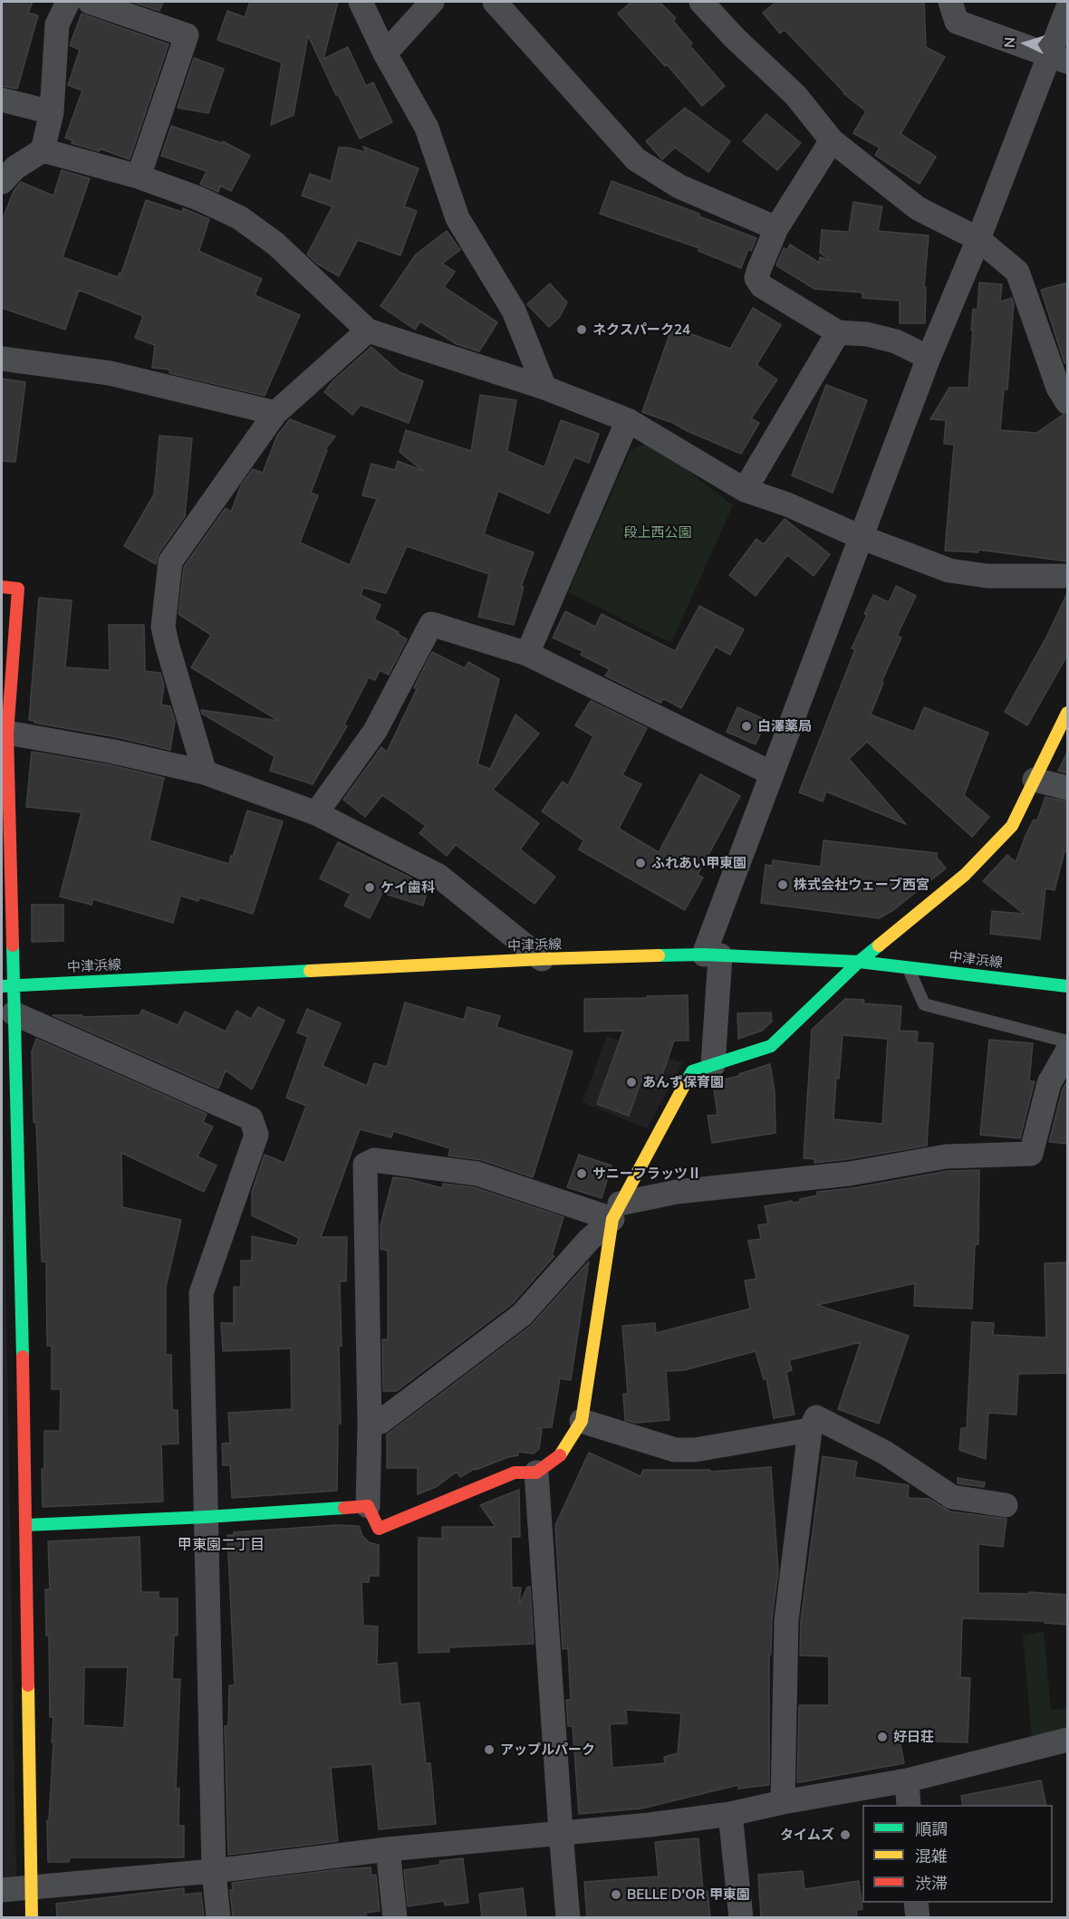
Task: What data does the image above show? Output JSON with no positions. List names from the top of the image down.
{
  "streets": {
    "street": ["中津浜線"]
  },
  "districts": ["甲東園二丁目"],
  "parks": ["段上西公園"],
  "places": [
    "ネクスパーク24",
    "白澤薬局",
    "ふれあい甲東園",
    "株式会社ウェーブ西宮",
    "ケイ歯科",
    "あんず保育園",
    "サニーフラッツⅡ",
    "好日荘",
    "アップルパーク",
    "タイムズ",
    "BELLE D'OR 甲東園"
  ],
  "legend": ["順調", "混雑", "渋滞"],
  "north": "left"
}
